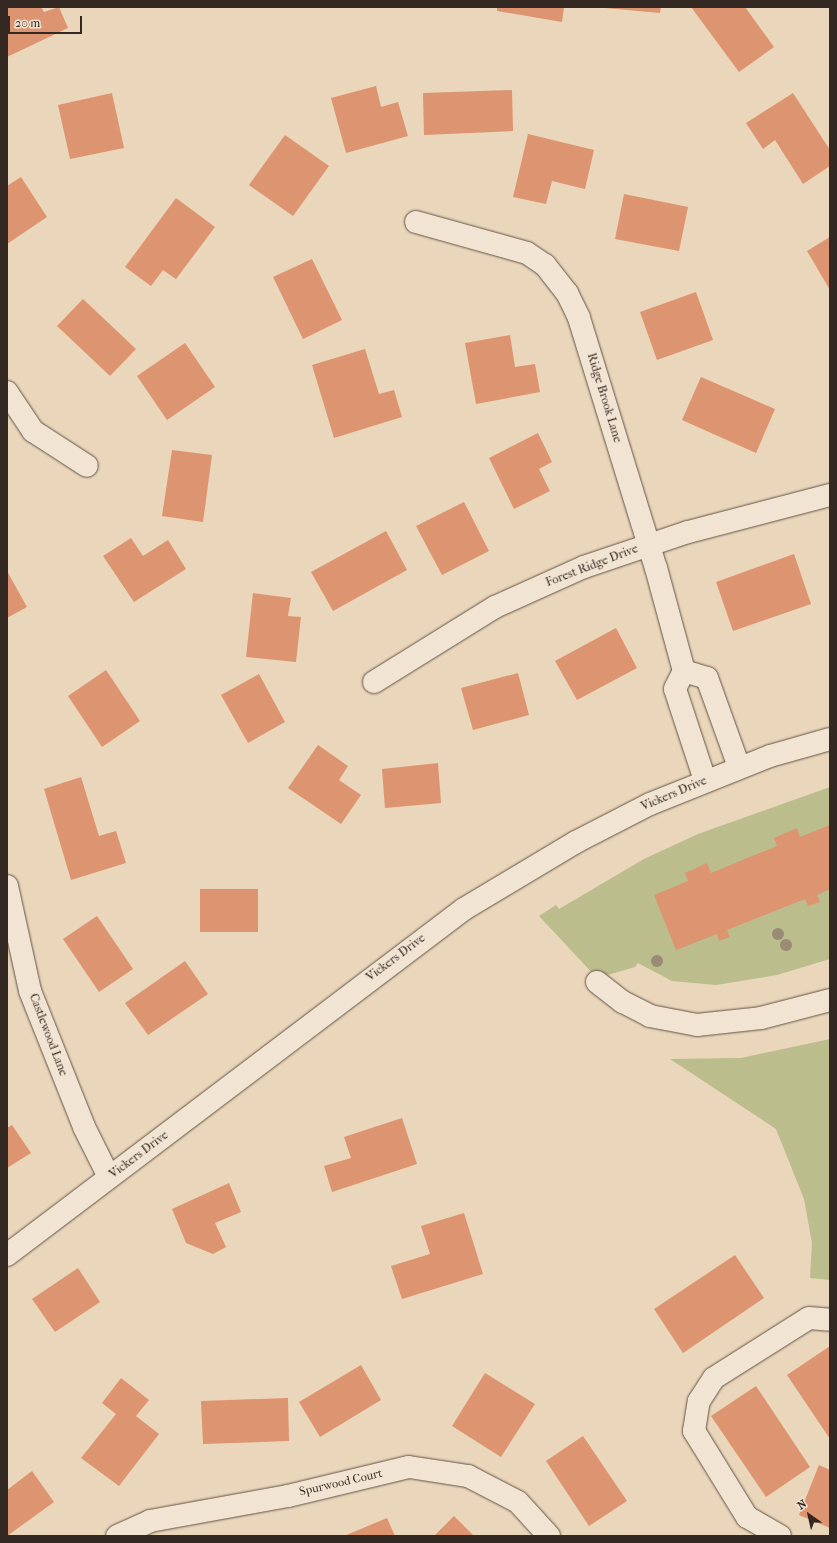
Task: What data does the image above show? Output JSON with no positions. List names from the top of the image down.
{
  "streets": {
    "street": [
      "Ridge Brook Lane",
      "Forest Ridge Drive",
      "Vickers Drive",
      "Castlewood Lane",
      "Spurwood Court"
    ]
  },
  "crossings": [
    ["Ridge Brook Lane", "Forest Ridge Drive"],
    ["Vickers Drive", "Castlewood Lane"]
  ],
  "scale_bar": "20 m",
  "north": "top left"
}
